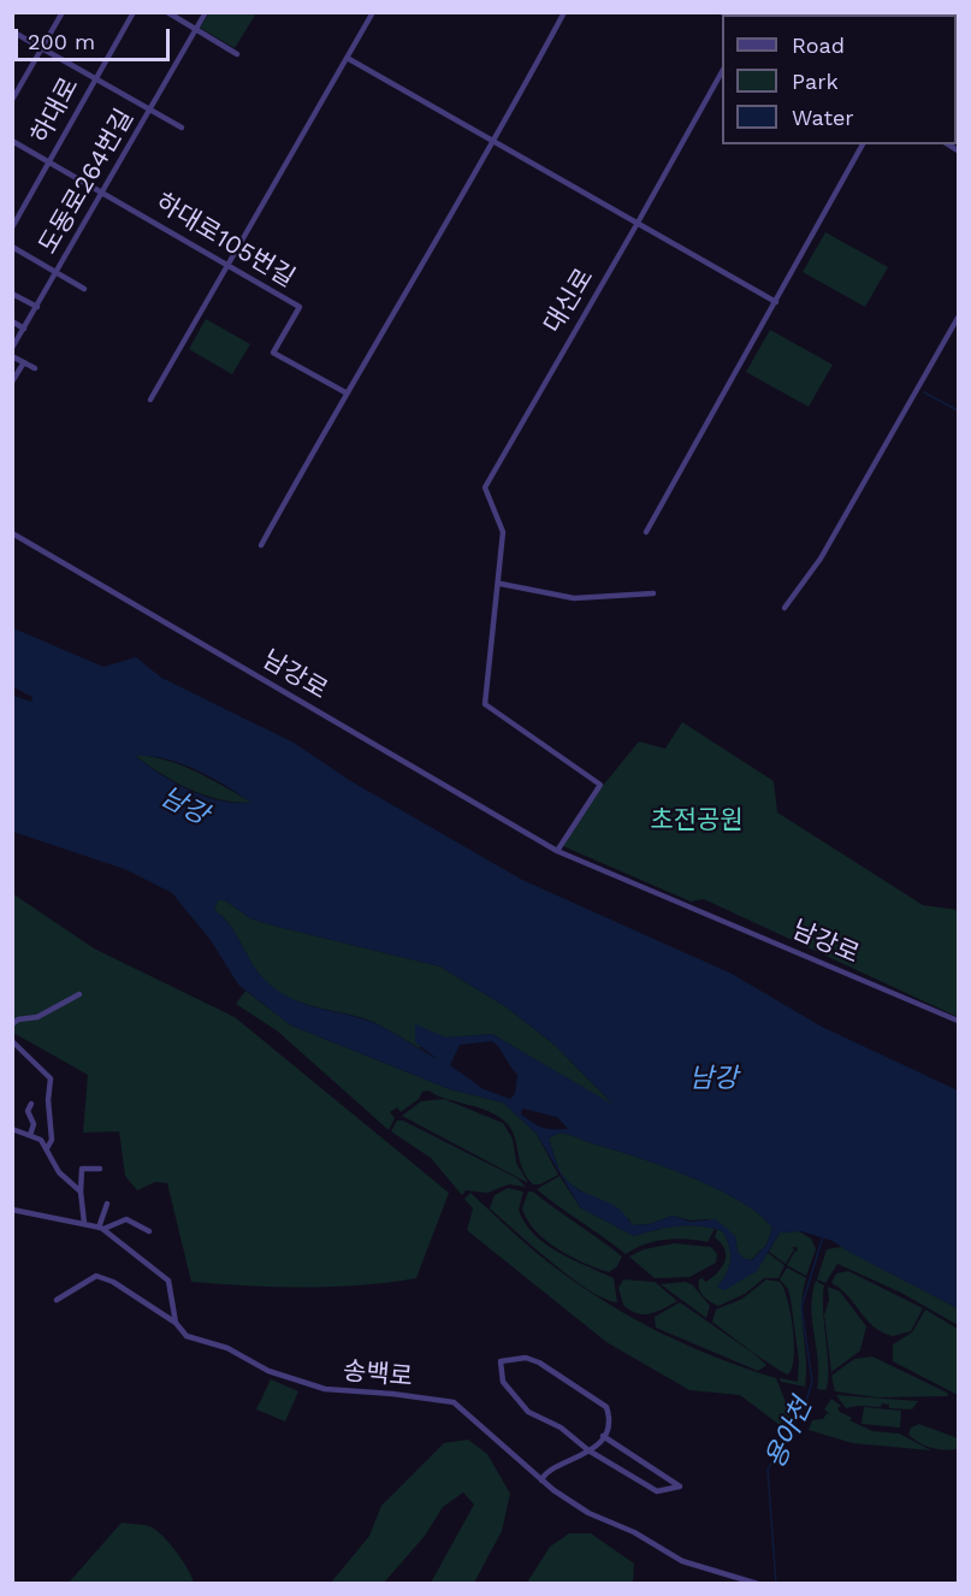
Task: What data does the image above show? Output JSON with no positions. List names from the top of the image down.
{
  "streets": {
    "street": [
      "하대로",
      "도동로264번길",
      "하대로105번길",
      "대신로",
      "남강로",
      "송백로"
    ]
  },
  "crossings": [
    ["하대로", "하대로105번길"],
    ["도동로264번길", "하대로105번길"]
  ],
  "water": ["남강", "용아천"],
  "parks": ["초전공원"],
  "legend": ["Road", "Park", "Water"],
  "scale_bar": "200 m"
}
